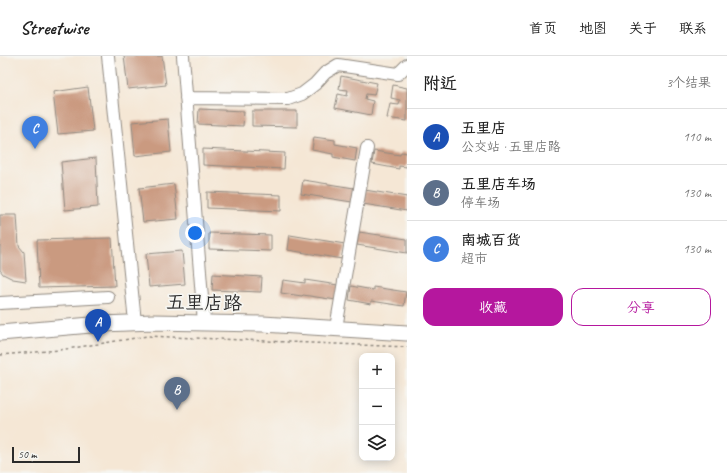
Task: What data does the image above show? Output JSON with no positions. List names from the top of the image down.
{
  "streets": {
    "main road": ["五里店路"]
  },
  "scale_bar": "50 m",
  "page": {
    "header": "Streetwise",
    "nav": [
      "首页",
      "地图",
      "关于",
      "联系"
    ],
    "heading": ["附近", "3个结果"],
    "list": [
      {
        "mark": "A",
        "name": "五里店",
        "note": "公交站 · 五里店路",
        "value": "110 m"
      },
      {
        "mark": "B",
        "name": "五里店车场",
        "note": "停车场",
        "value": "130 m"
      },
      {
        "mark": "C",
        "name": "南城百货",
        "note": "超市",
        "value": "130 m"
      }
    ],
    "pins": ["C", "A", "B"],
    "buttons": ["收藏", "分享"],
    "map_buttons": ["+", "−"],
    "scale": "50 m"
  }
}
